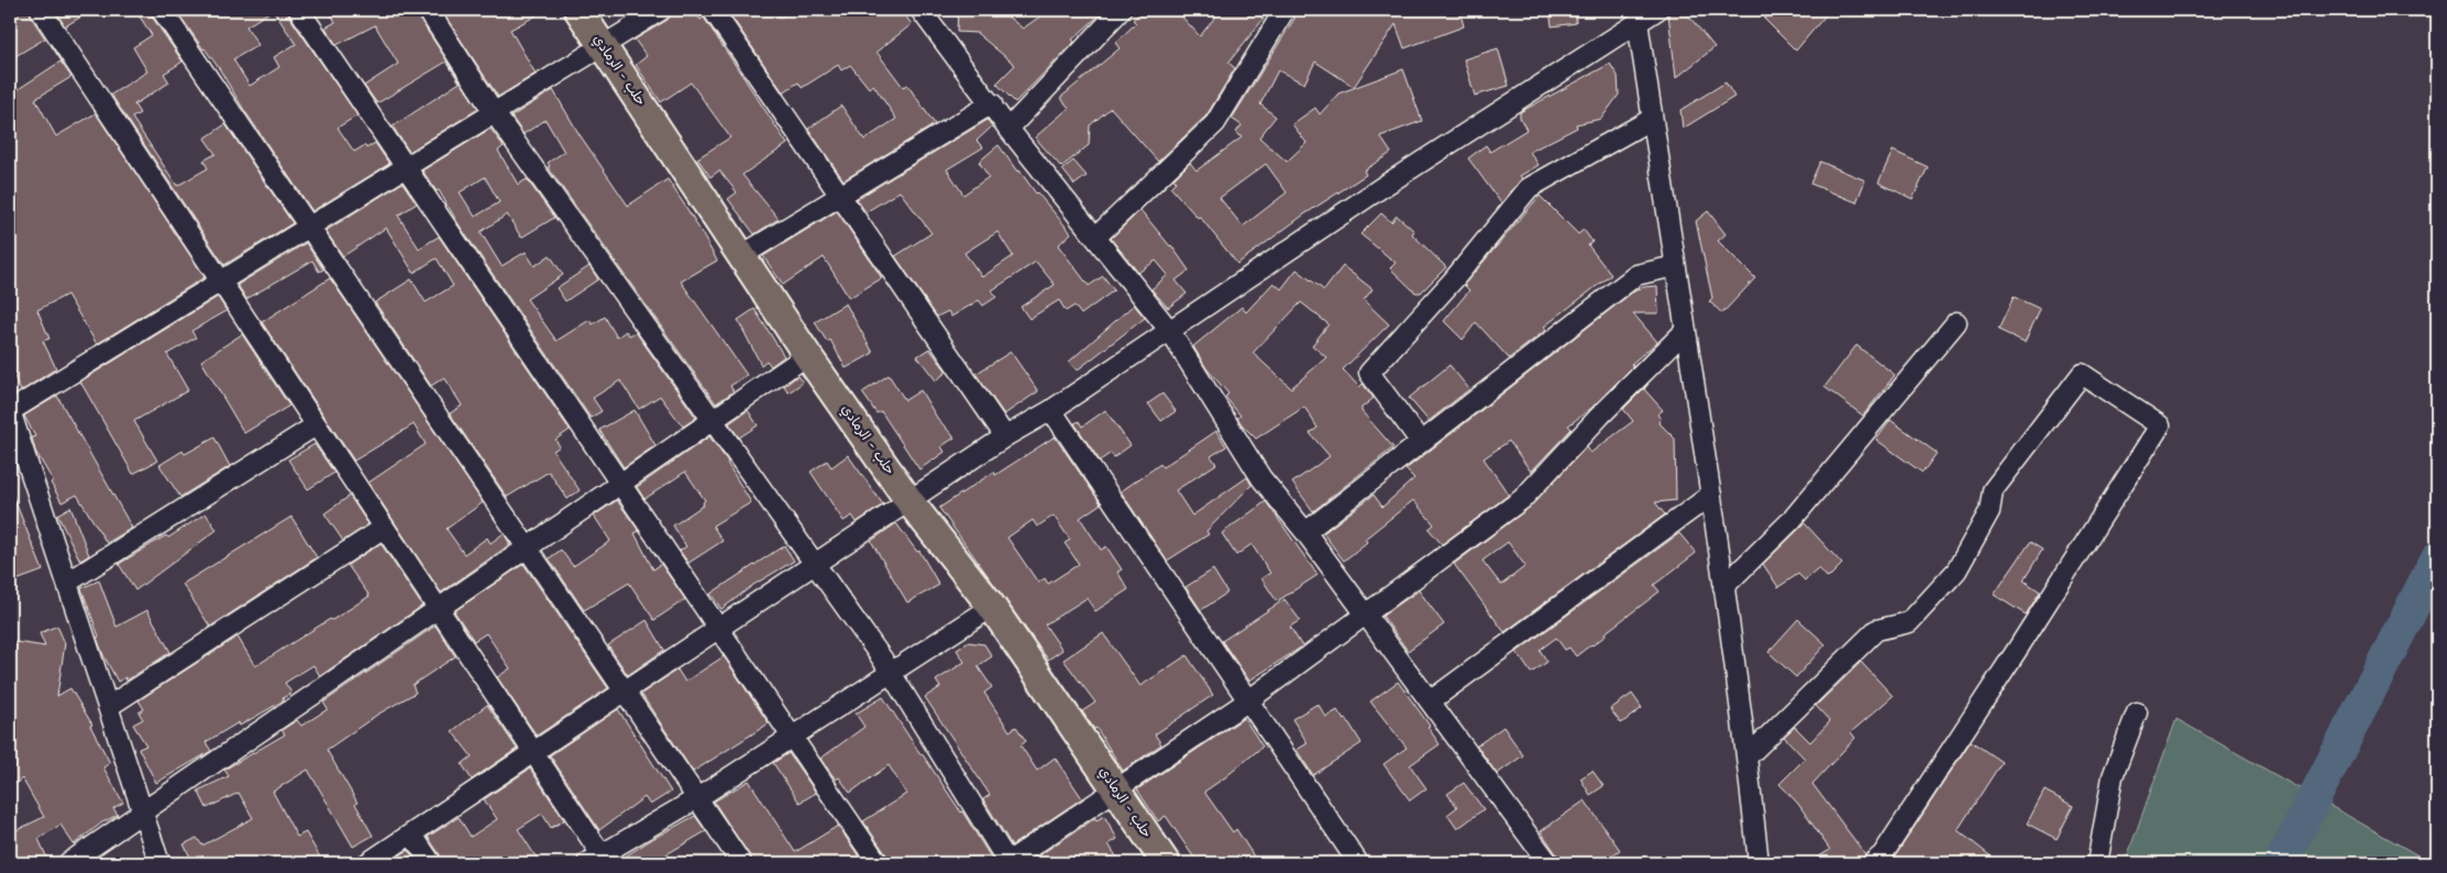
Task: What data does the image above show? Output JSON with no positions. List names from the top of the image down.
{
  "streets": {
    "highway": ["حلب - الرمادي"]
  }
}
